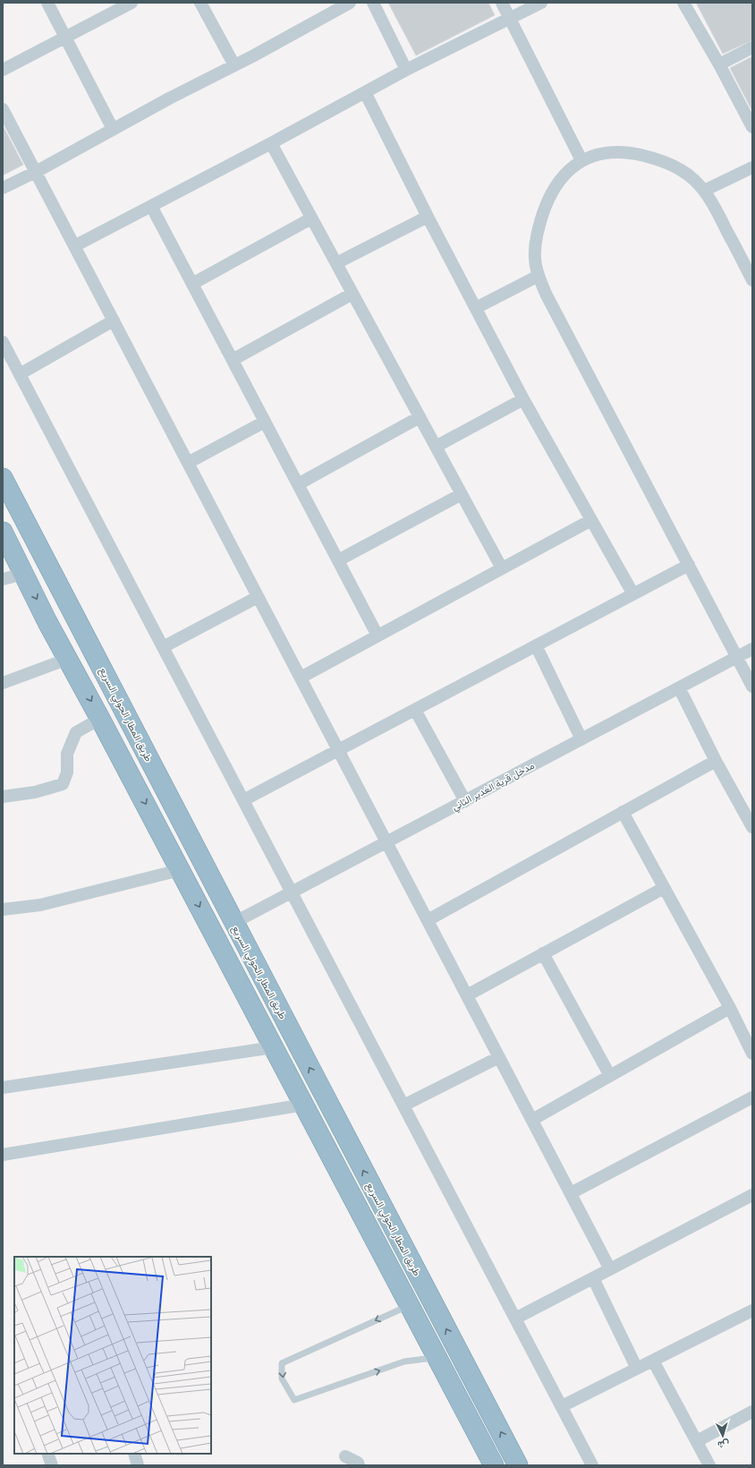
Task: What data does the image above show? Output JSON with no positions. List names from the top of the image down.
{
  "streets": {
    "highway": ["طريق المطار الحولي السريع"],
    "street": ["مدخل قرية الغدير الثاني"]
  },
  "crossings": [
    ["طريق المطار الحولي السريع", "مدخل قرية الغدير الثاني"]
  ],
  "north": "bottom"
}
